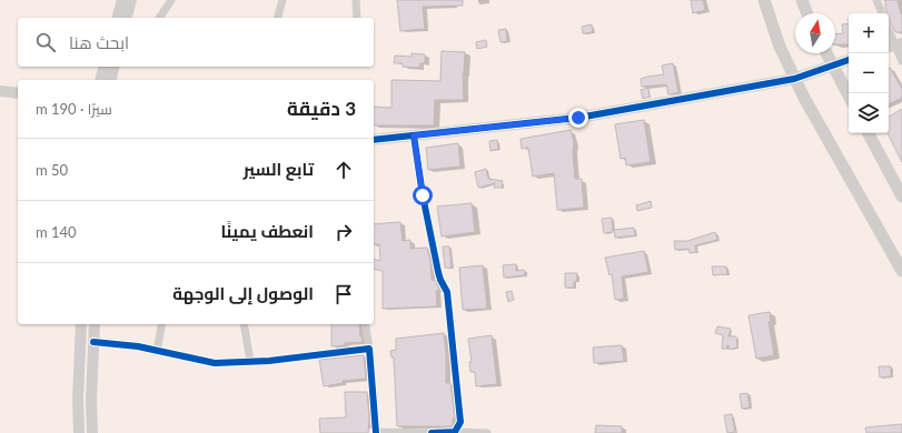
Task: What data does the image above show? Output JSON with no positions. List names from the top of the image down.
{
  "north": "top",
  "page": {
    "map_buttons": ["+", "−"],
    "search": "ابحث هنا",
    "heading": ["3 دقيقة", "سيرًا · 190 m"],
    "list": [
      ["تابع السير", "50 m"],
      ["انعطف يمينًا", "140 m"],
      "الوصول إلى الوجهة"
    ]
  }
}
